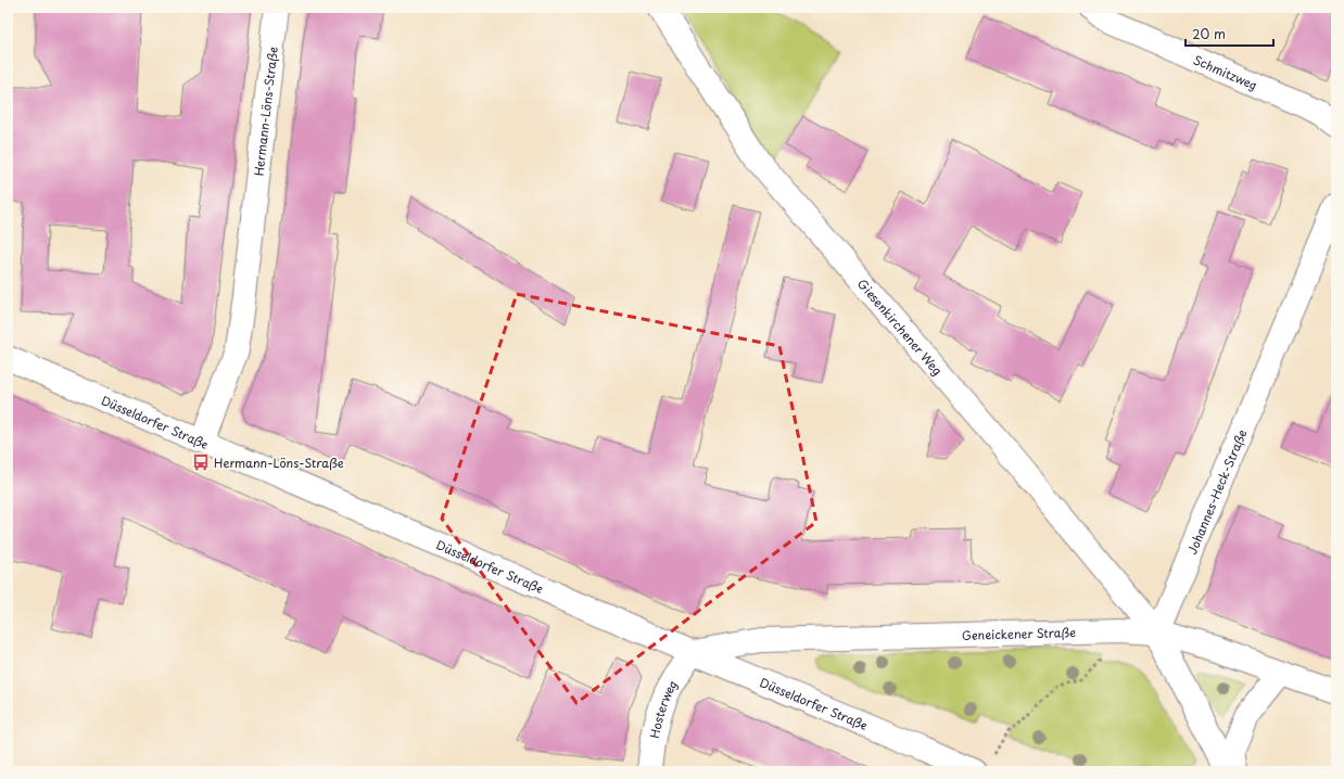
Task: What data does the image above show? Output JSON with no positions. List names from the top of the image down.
{
  "streets": {
    "street": [
      "Schmitzweg",
      "Hermann-Löns-Straße",
      "Giesenkirchener Weg",
      "Düsseldorfer Straße",
      "Johannes-Heck-Straße",
      "Geneickener Straße",
      "Hosterweg"
    ]
  },
  "crossings": [
    ["Hermann-Löns-Straße", "Düsseldorfer Straße"],
    ["Giesenkirchener Weg", "Johannes-Heck-Straße"],
    ["Giesenkirchener Weg", "Geneickener Straße"],
    ["Düsseldorfer Straße", "Geneickener Straße"],
    ["Düsseldorfer Straße", "Hosterweg"],
    ["Johannes-Heck-Straße", "Geneickener Straße"],
    ["Geneickener Straße", "Hosterweg"]
  ],
  "places": {
    "bus stop": ["Hermann-Löns-Straße"]
  },
  "scale_bar": "20 m"
}
